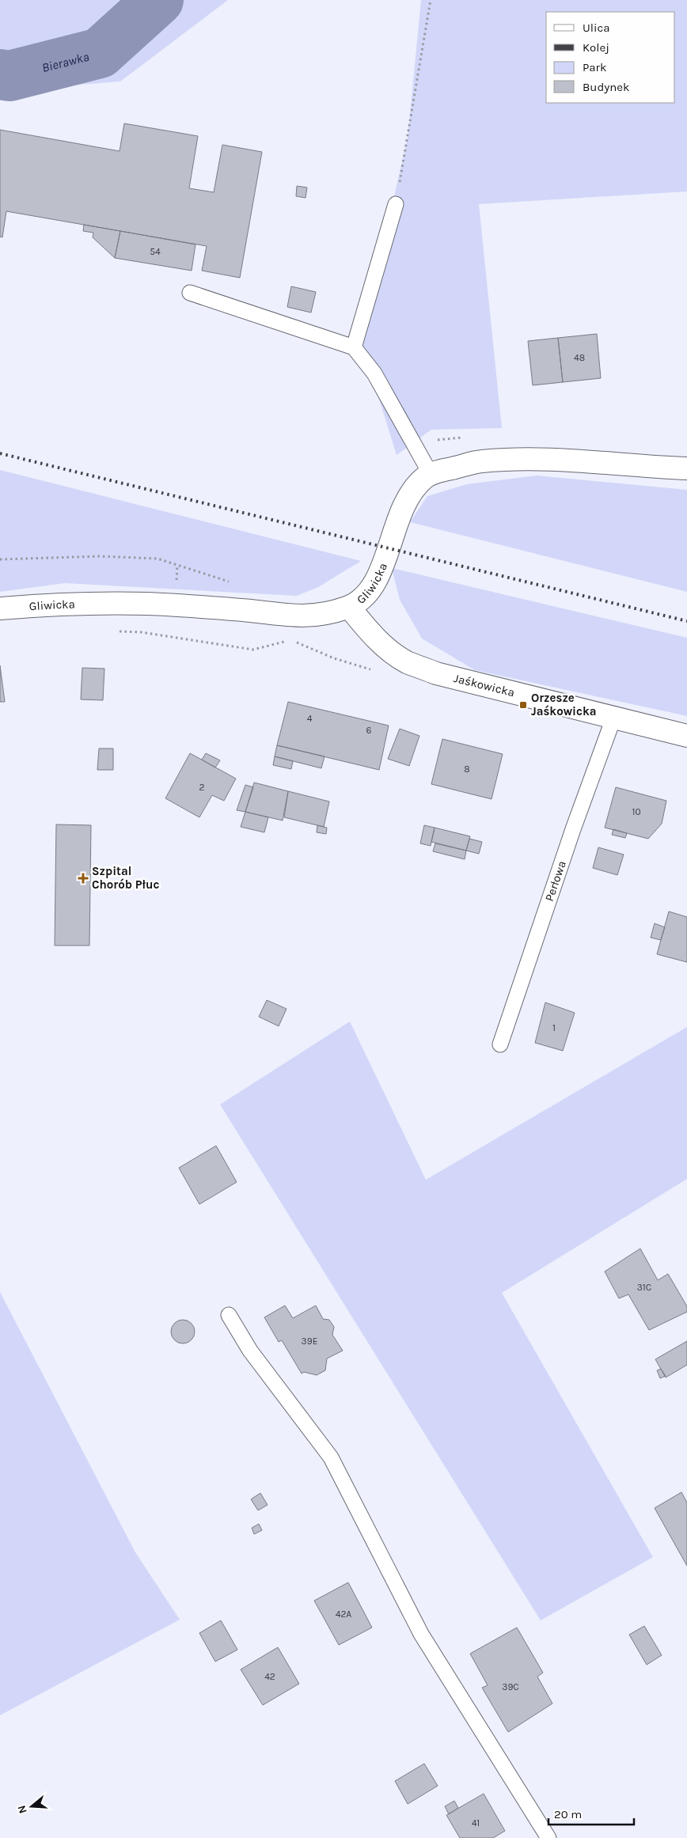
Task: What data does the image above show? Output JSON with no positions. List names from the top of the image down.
{
  "streets": {
    "main road": ["Gliwicka", "Jaśkowicka"],
    "lane": ["Perłowa"]
  },
  "crossings": [
    ["Gliwicka", "Jaśkowicka"],
    ["Jaśkowicka", "Perłowa"]
  ],
  "water": ["Bierawka"],
  "places": {
    "transit": ["Orzesze Jaśkowicka"],
    "health": ["Szpital Chorób Płuc"]
  },
  "house_numbers": [
    "54",
    "48",
    "4",
    "6",
    "8",
    "2",
    "10",
    "1",
    "31C",
    "39E",
    "42A",
    "42",
    "39C",
    "41"
  ],
  "legend": [
    "Ulica",
    "Kolej",
    "Park",
    "Budynek"
  ],
  "scale_bar": "20 m",
  "north": "left"
}
